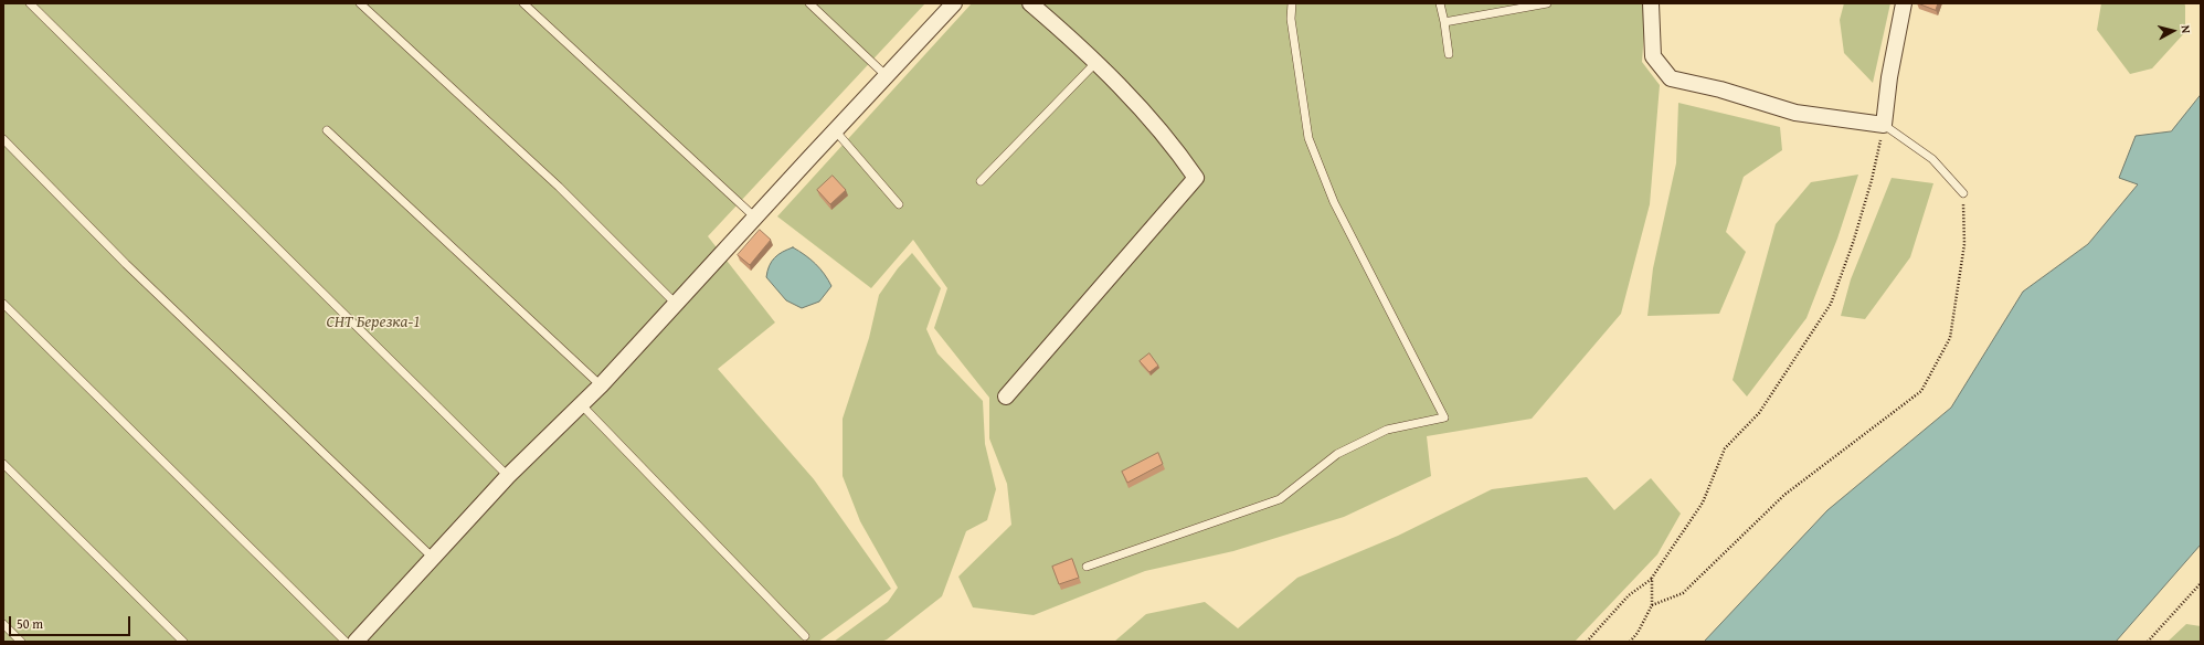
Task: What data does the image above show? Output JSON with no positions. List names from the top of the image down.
{
  "parks": ["СНТ Березка-1"],
  "scale_bar": "50 m",
  "north": "right"
}
